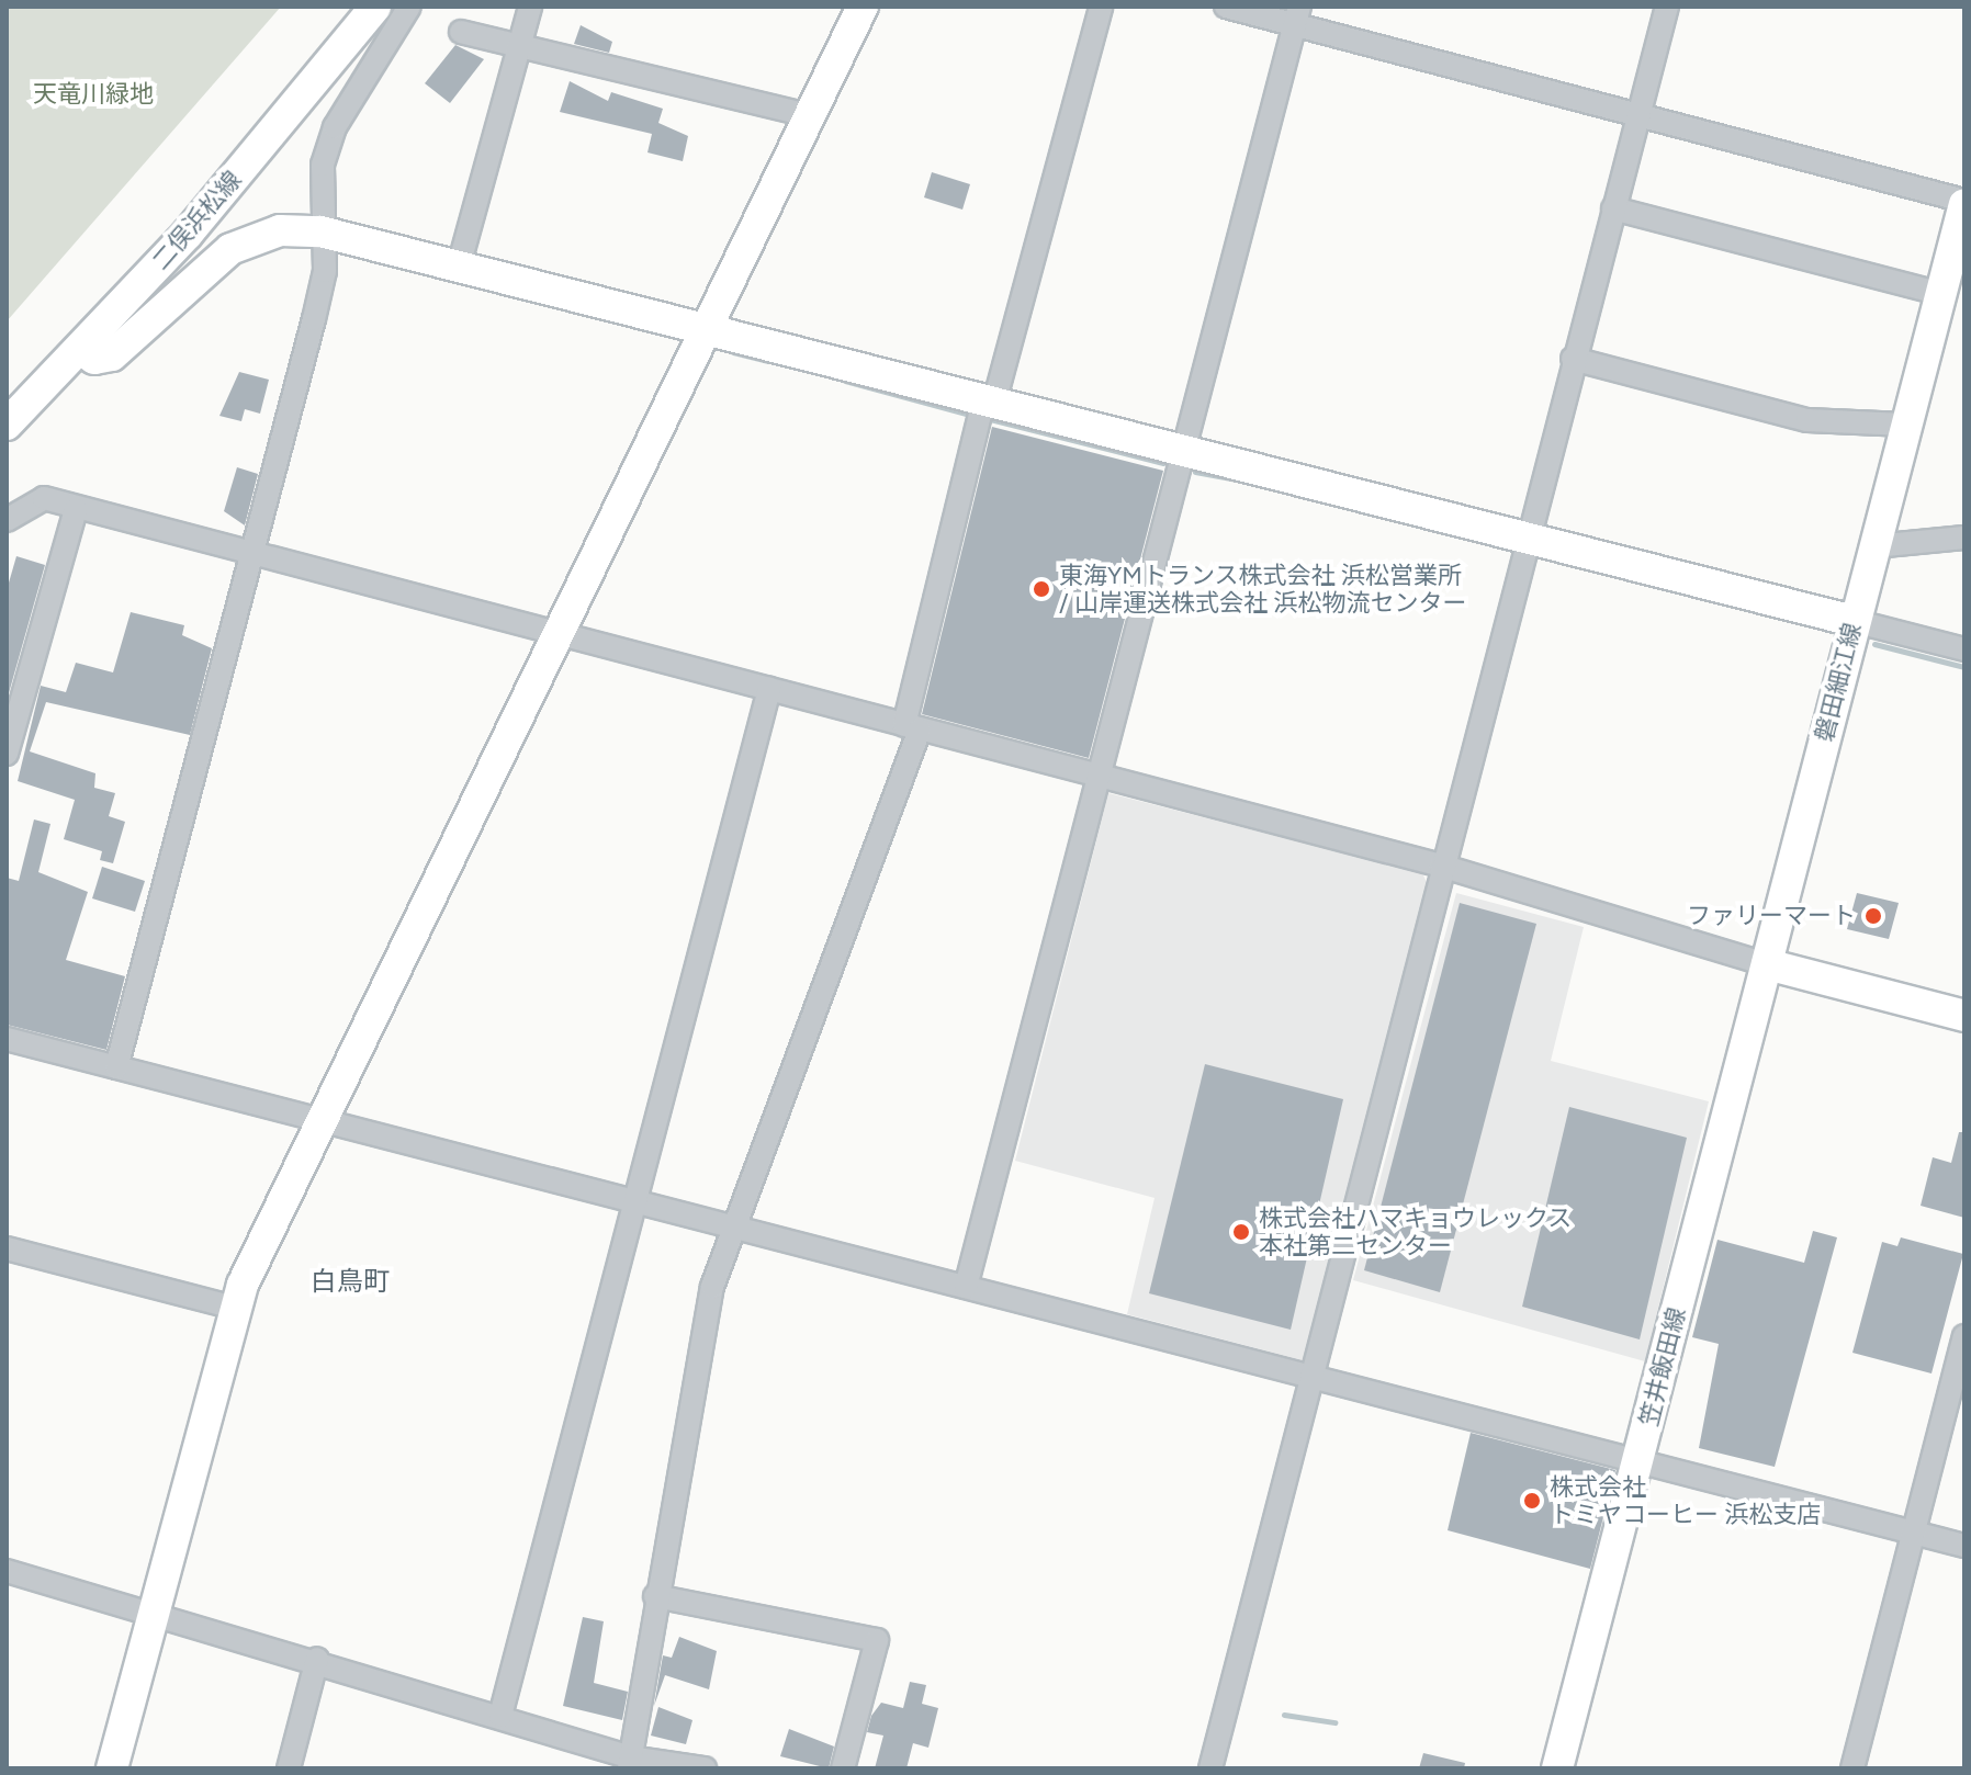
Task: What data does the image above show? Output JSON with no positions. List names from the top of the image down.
{
  "streets": {
    "street": ["二俣浜松線", "磐田細江線", "笠井飯田線"]
  },
  "crossings": [
    ["磐田細江線", "笠井飯田線"]
  ],
  "districts": ["白鳥町"],
  "parks": ["天竜川緑地"],
  "places": [
    "東海YMトランス株式会社 浜松営業所 / 山岸運送株式会社 浜松物流センター",
    "ファリーマート",
    "株式会社ハマキョウレックス 本社第二センター",
    "株式会社 トミヤコーヒー 浜松支店"
  ]
}
